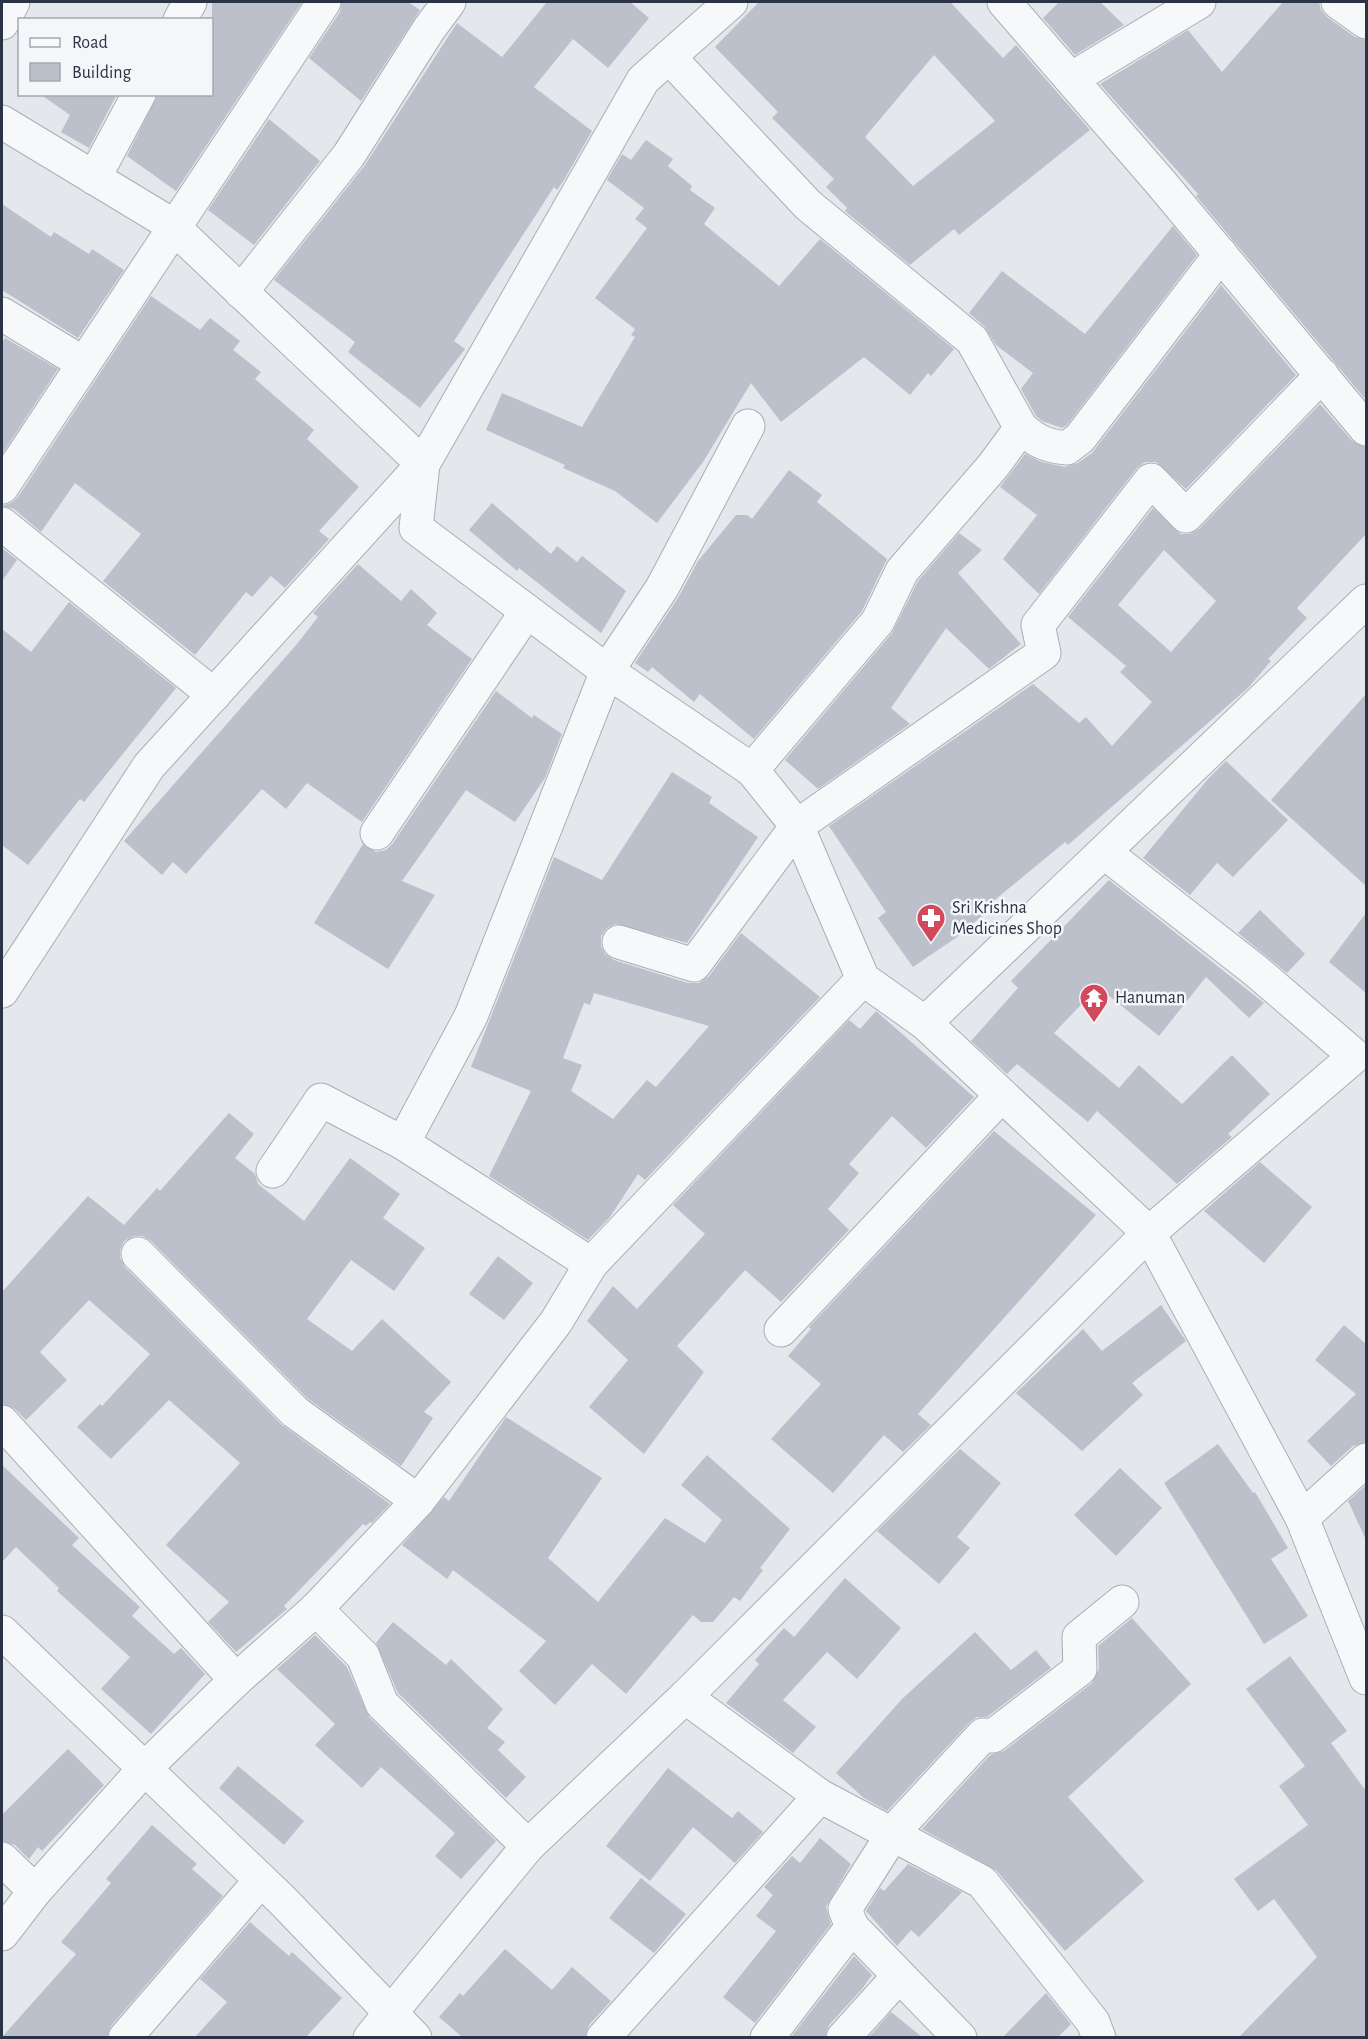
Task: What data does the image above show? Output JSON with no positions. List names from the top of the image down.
{
  "places": {
    "pharmacy": ["Sri Krishna Medicines Shop"],
    "temple": ["Hanuman"]
  },
  "legend": ["Road", "Building"]
}
